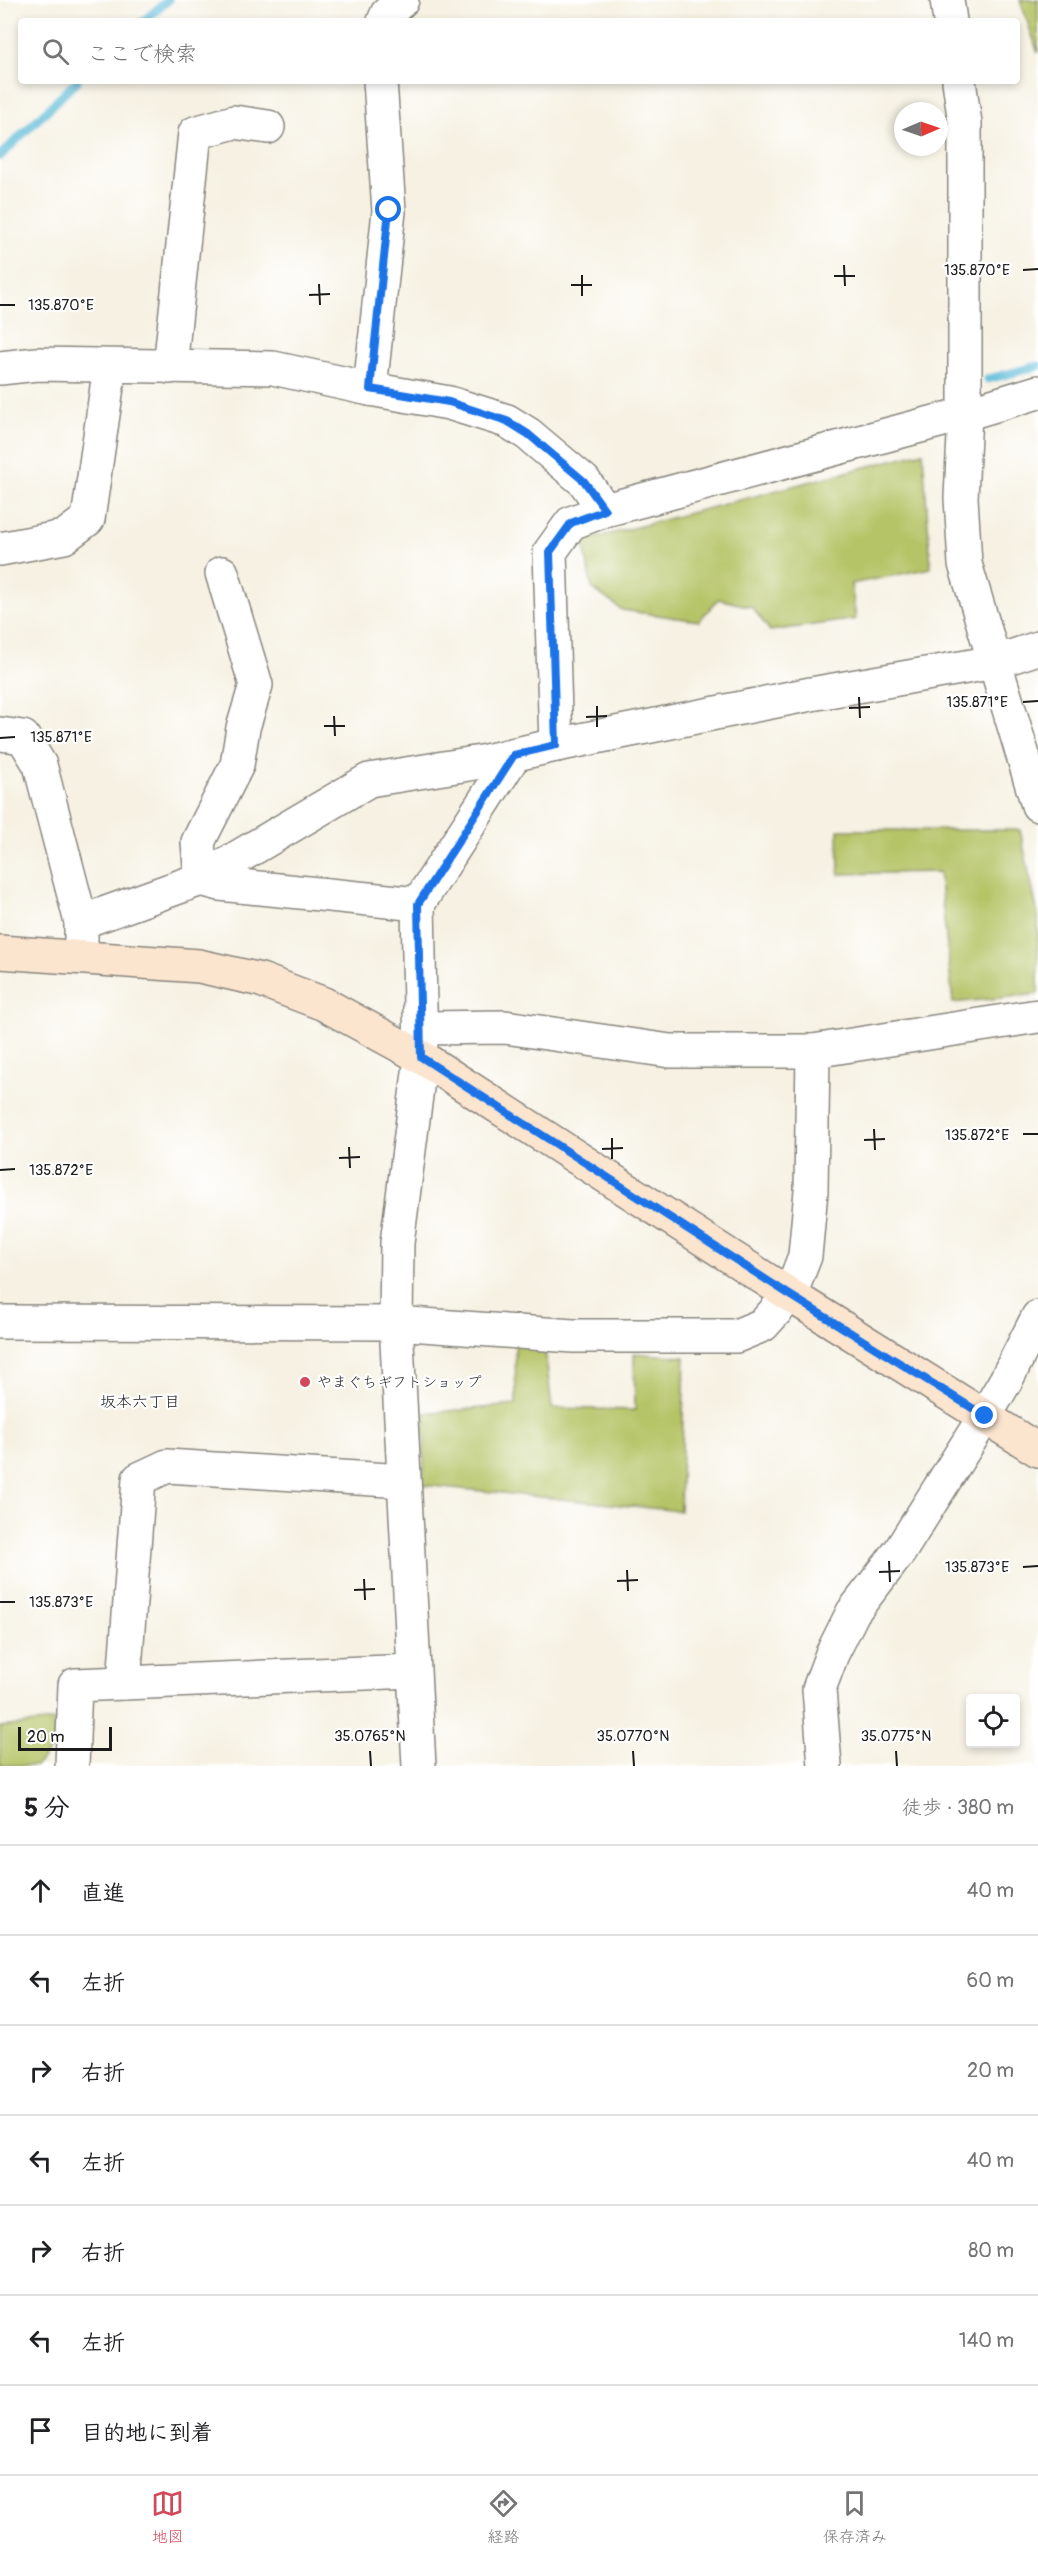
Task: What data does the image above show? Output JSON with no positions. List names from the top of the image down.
{
  "districts": ["坂本六丁目"],
  "places": ["やまぐちギフトショップ"],
  "scale_bar": "20 m",
  "north": "right",
  "page": {
    "search": "ここで検索",
    "scale": "20 m",
    "heading": ["5 分", "徒歩 · 380 m"],
    "list": [
      ["直進", "40 m"],
      ["左折", "60 m"],
      ["右折", "20 m"],
      ["左折", "40 m"],
      ["右折", "80 m"],
      ["左折", "140 m"],
      "目的地に到着"
    ],
    "nav": ["地図", "経路", "保存済み"]
  },
  "coordinates": [
    "135.870°E",
    "135.871°E",
    "135.872°E",
    "135.873°E",
    "35.0765°N",
    "35.0770°N",
    "35.0775°N"
  ]
}
